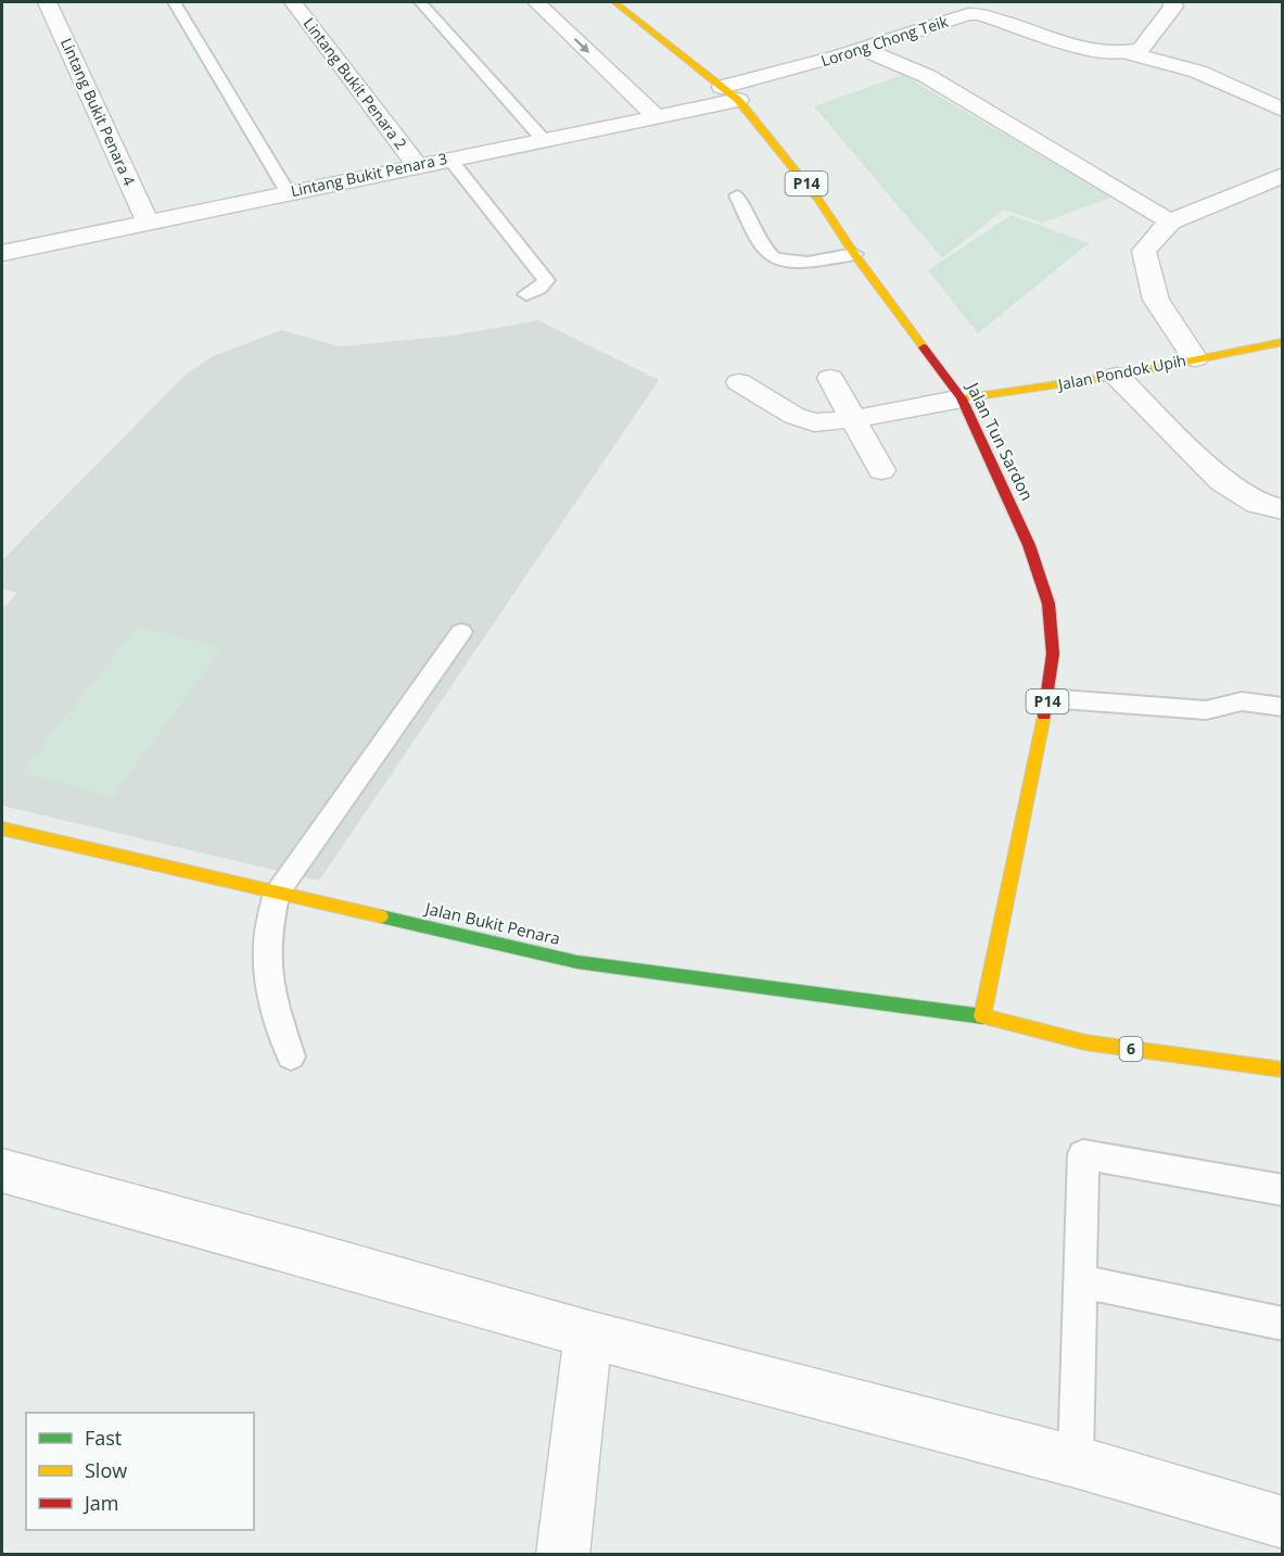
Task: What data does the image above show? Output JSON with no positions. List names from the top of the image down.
{
  "streets": {
    "main road": [
      "P14",
      "Jalan Pondok Upih",
      "Jalan Tun Sardon",
      "Jalan Bukit Penara",
      "6"
    ],
    "street": [
      "Lorong Chong Teik",
      "Lintang Bukit Penara 2",
      "Lintang Bukit Penara 4",
      "Lintang Bukit Penara 3"
    ]
  },
  "crossings": [
    ["Lorong Chong Teik", "Lintang Bukit Penara 3"],
    ["Lorong Chong Teik", "Jalan Tun Sardon"],
    ["Lintang Bukit Penara 2", "Lintang Bukit Penara 3"],
    ["Lintang Bukit Penara 4", "Lintang Bukit Penara 3"],
    ["Lintang Bukit Penara 3", "Jalan Tun Sardon"],
    ["Jalan Pondok Upih", "Jalan Tun Sardon"],
    ["Jalan Tun Sardon", "Jalan Bukit Penara"],
    ["Jalan Tun Sardon", "6"],
    ["Jalan Bukit Penara", "6"]
  ],
  "legend": ["Fast", "Slow", "Jam"]
}
